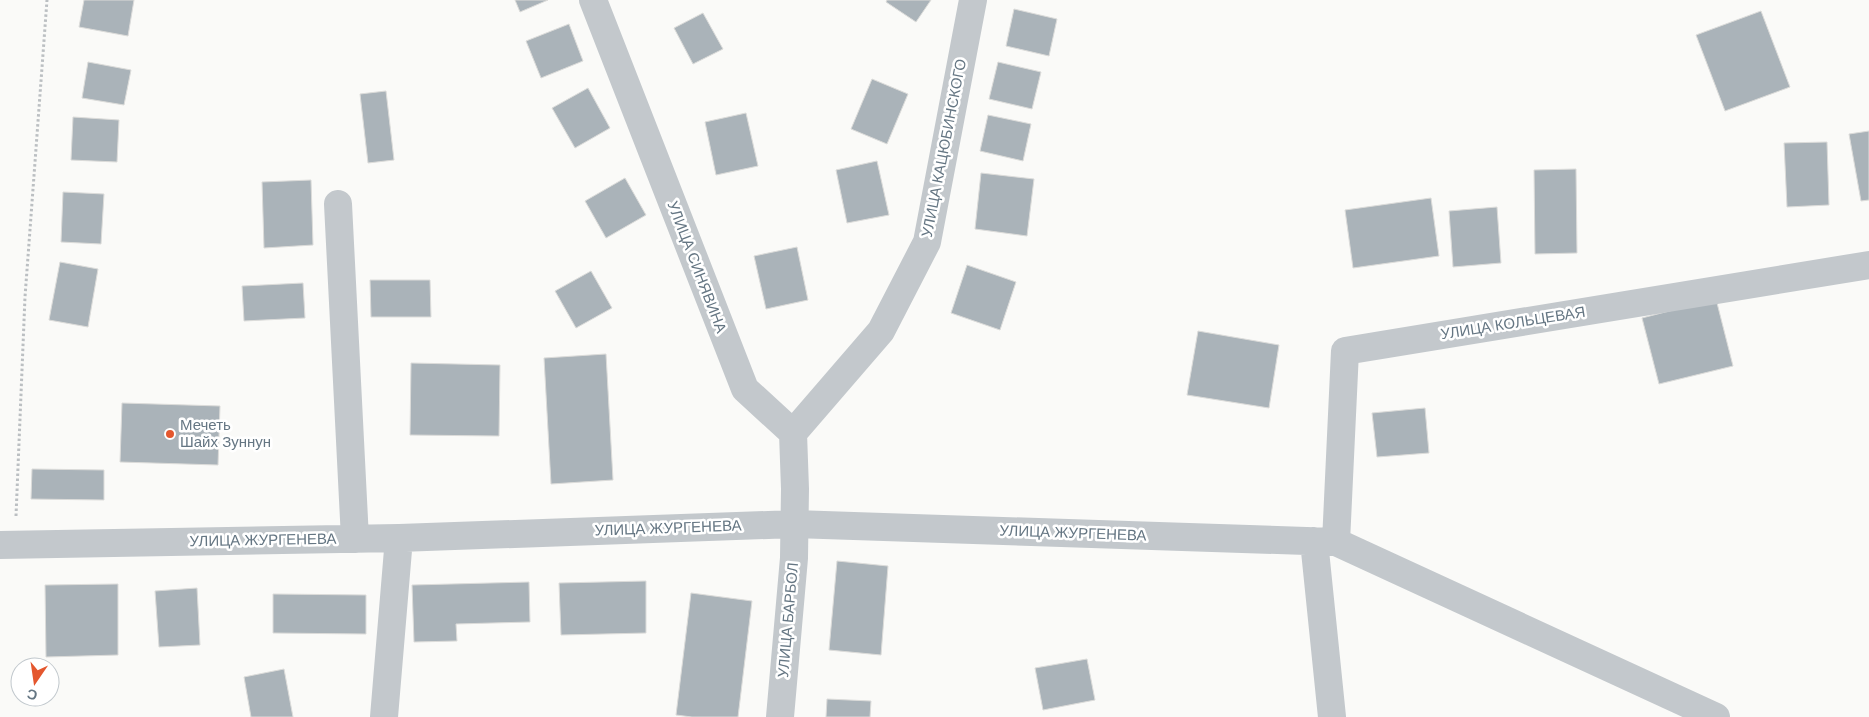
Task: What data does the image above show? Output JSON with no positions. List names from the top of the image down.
{
  "streets": {
    "street": [
      "УЛИЦА КАЦЮБИНСКОГО",
      "УЛИЦА СИНЯВИНА",
      "УЛИЦА КОЛЬЦЕВАЯ",
      "УЛИЦА ЖУРГЕНЕВА",
      "УЛИЦА БАРБОЛ"
    ]
  },
  "crossings": [
    ["УЛИЦА КАЦЮБИНСКОГО", "УЛИЦА СИНЯВИНА"],
    ["УЛИЦА КОЛЬЦЕВАЯ", "УЛИЦА ЖУРГЕНЕВА"],
    ["УЛИЦА ЖУРГЕНЕВА", "УЛИЦА БАРБОЛ"]
  ],
  "places": ["Мечеть Шайх Зуннун"],
  "north": "bottom"
}
